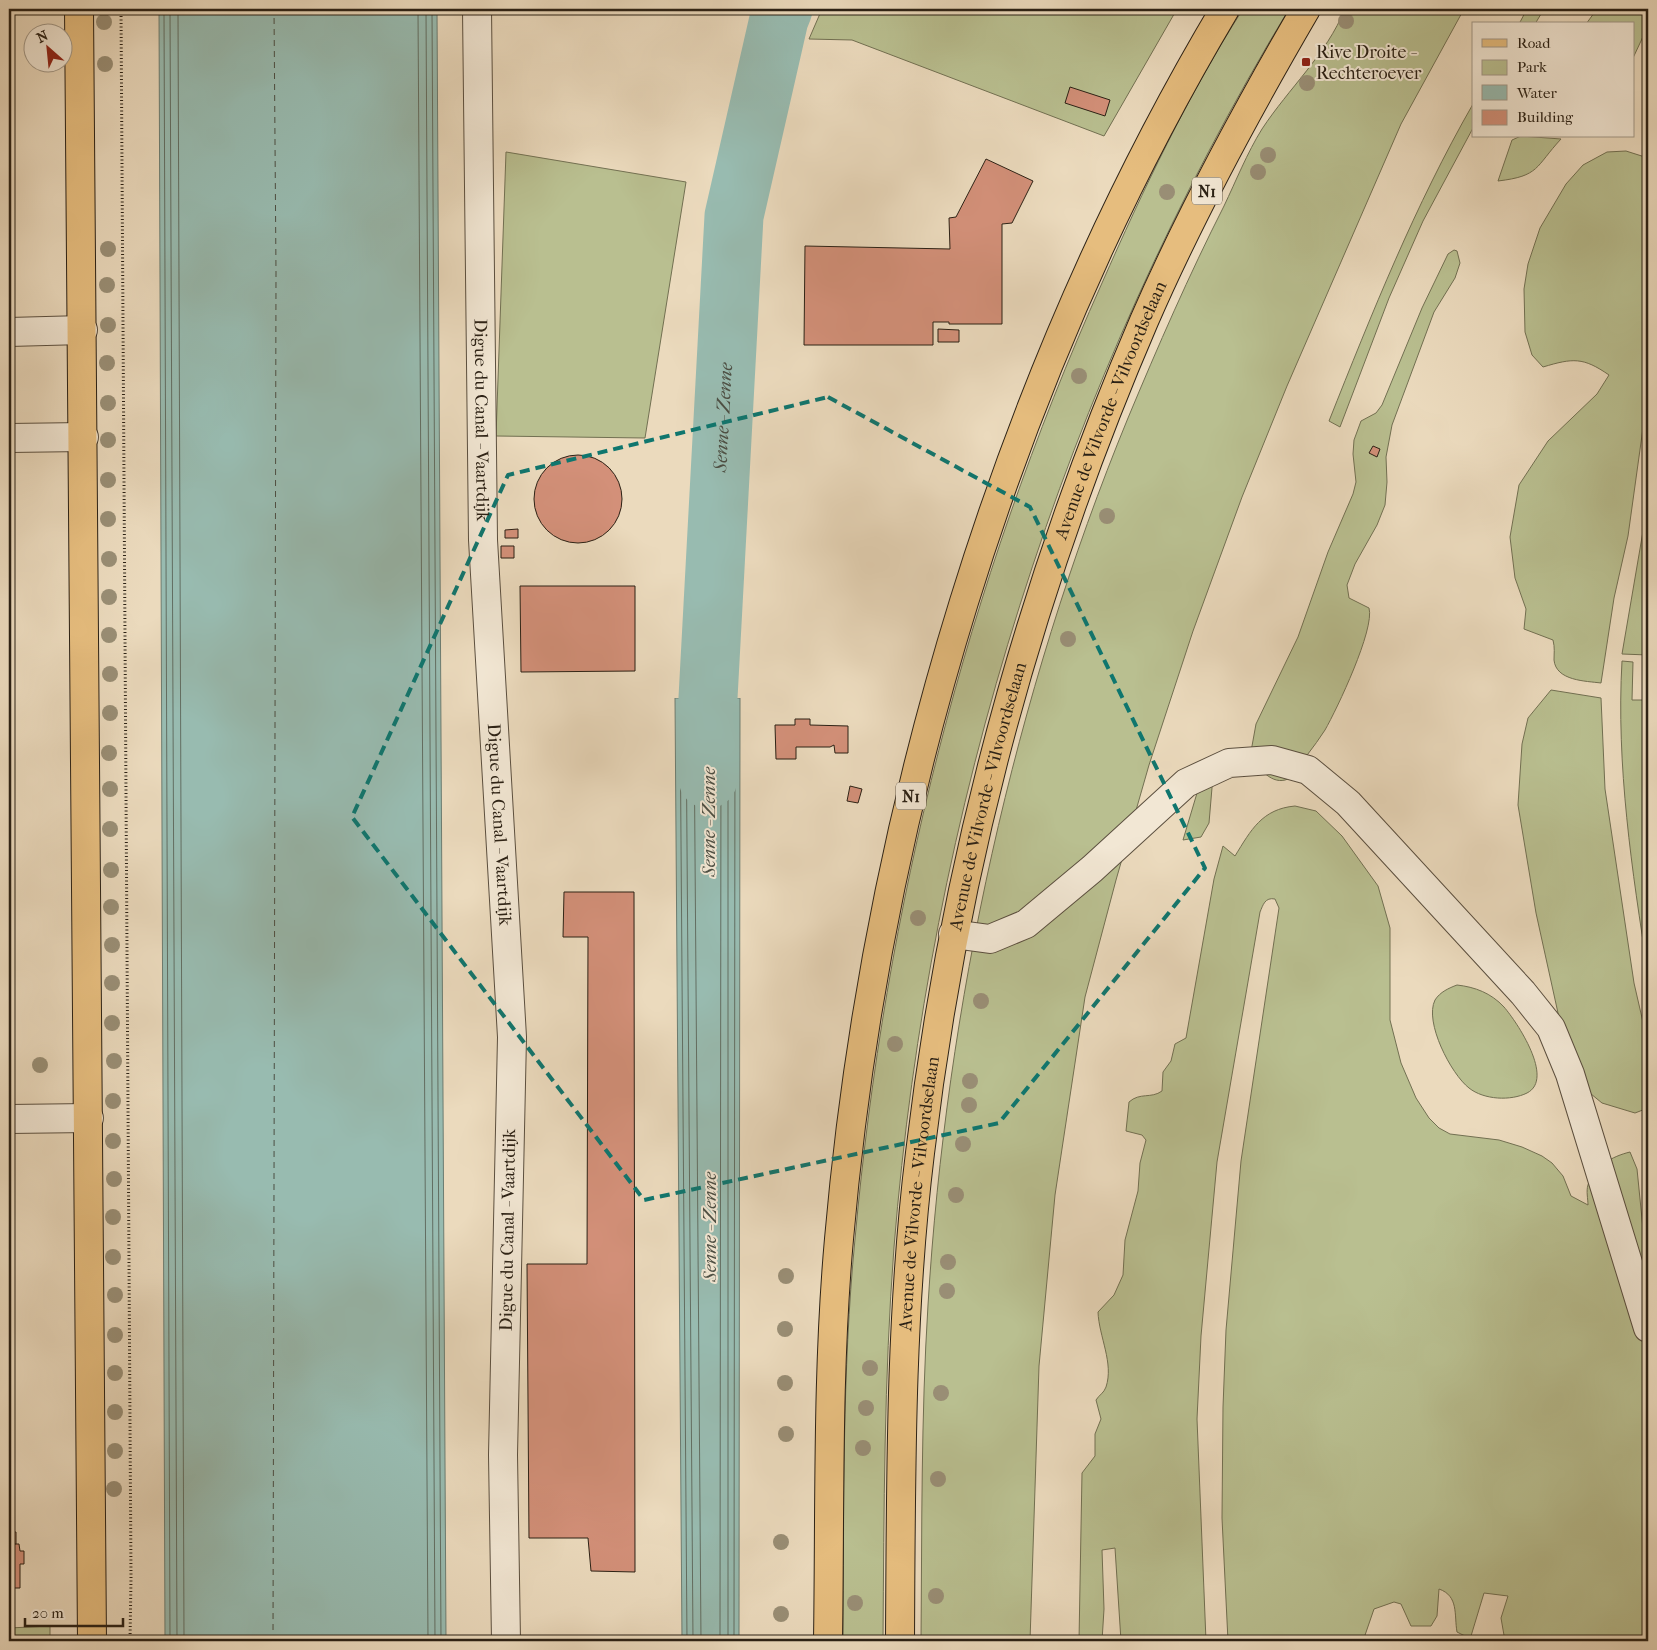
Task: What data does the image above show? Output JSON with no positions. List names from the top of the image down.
{
  "streets": {
    "main road": ["N1", "Avenue de Vilvorde - Vilvoordselaan"],
    "lane": ["Digue du Canal - Vaartdijk"]
  },
  "water": ["Senne - Zenne"],
  "places": {
    "transit": ["Rive Droite - Rechteroever"]
  },
  "legend": [
    "Road",
    "Park",
    "Water",
    "Building"
  ],
  "scale_bar": "20 m",
  "north": "top left"
}
